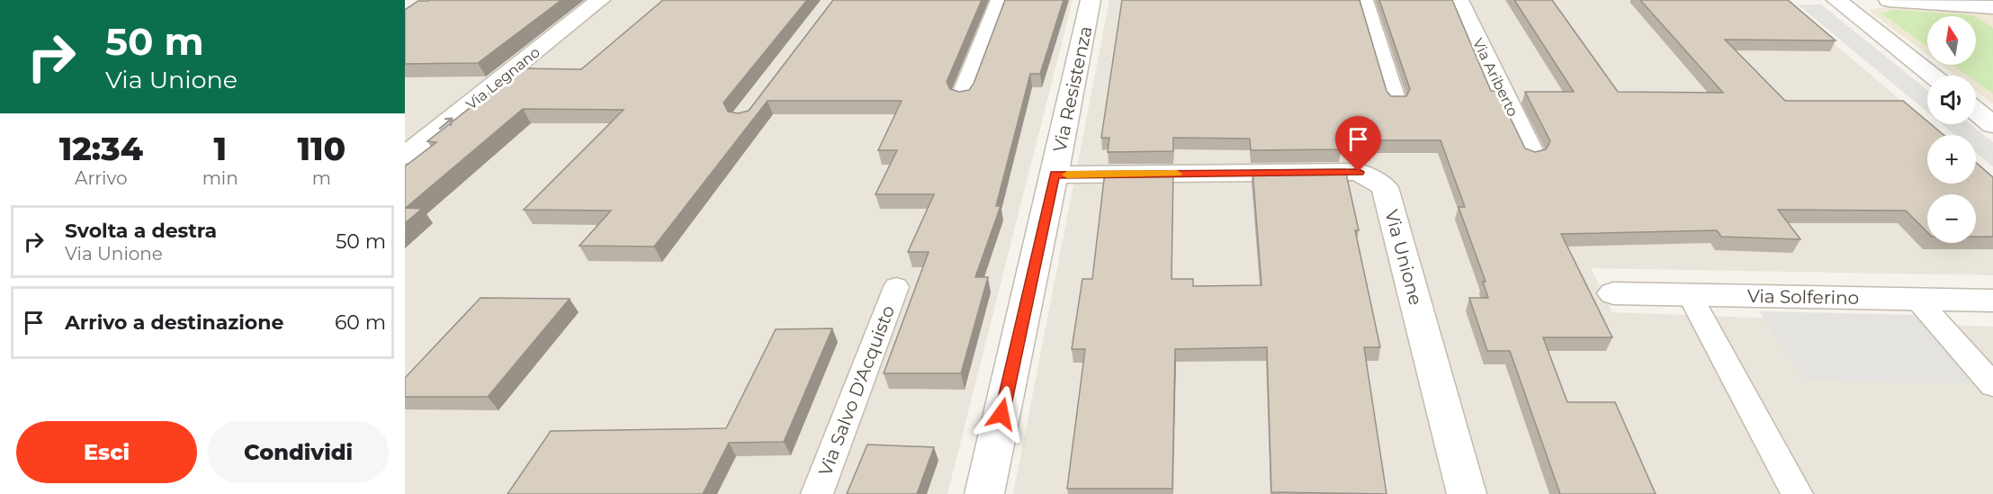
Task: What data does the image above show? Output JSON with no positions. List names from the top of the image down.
{
  "streets": {
    "street": [
      "Via Ariberto",
      "Via Legnano",
      "Via Resistenza",
      "Via Unione",
      "Via Solferino"
    ],
    "lane": ["Via Salvo D'Acquisto"]
  },
  "crossings": [
    ["Via Resistenza", "Via Unione"]
  ],
  "one_way": ["Via Legnano"],
  "north": "top",
  "page": {
    "turn": ["50 m", "Via Unione"],
    "map_buttons": ["+", "−"],
    "eta": [
      "12:34",
      "Arrivo",
      "1",
      "min",
      "110",
      "m"
    ],
    "list": [
      {
        "name": "Svolta a destra",
        "note": "Via Unione",
        "value": "50 m"
      },
      {
        "name": "Arrivo a destinazione",
        "value": "60 m"
      }
    ],
    "buttons": ["Esci", "Condividi"]
  }
}
